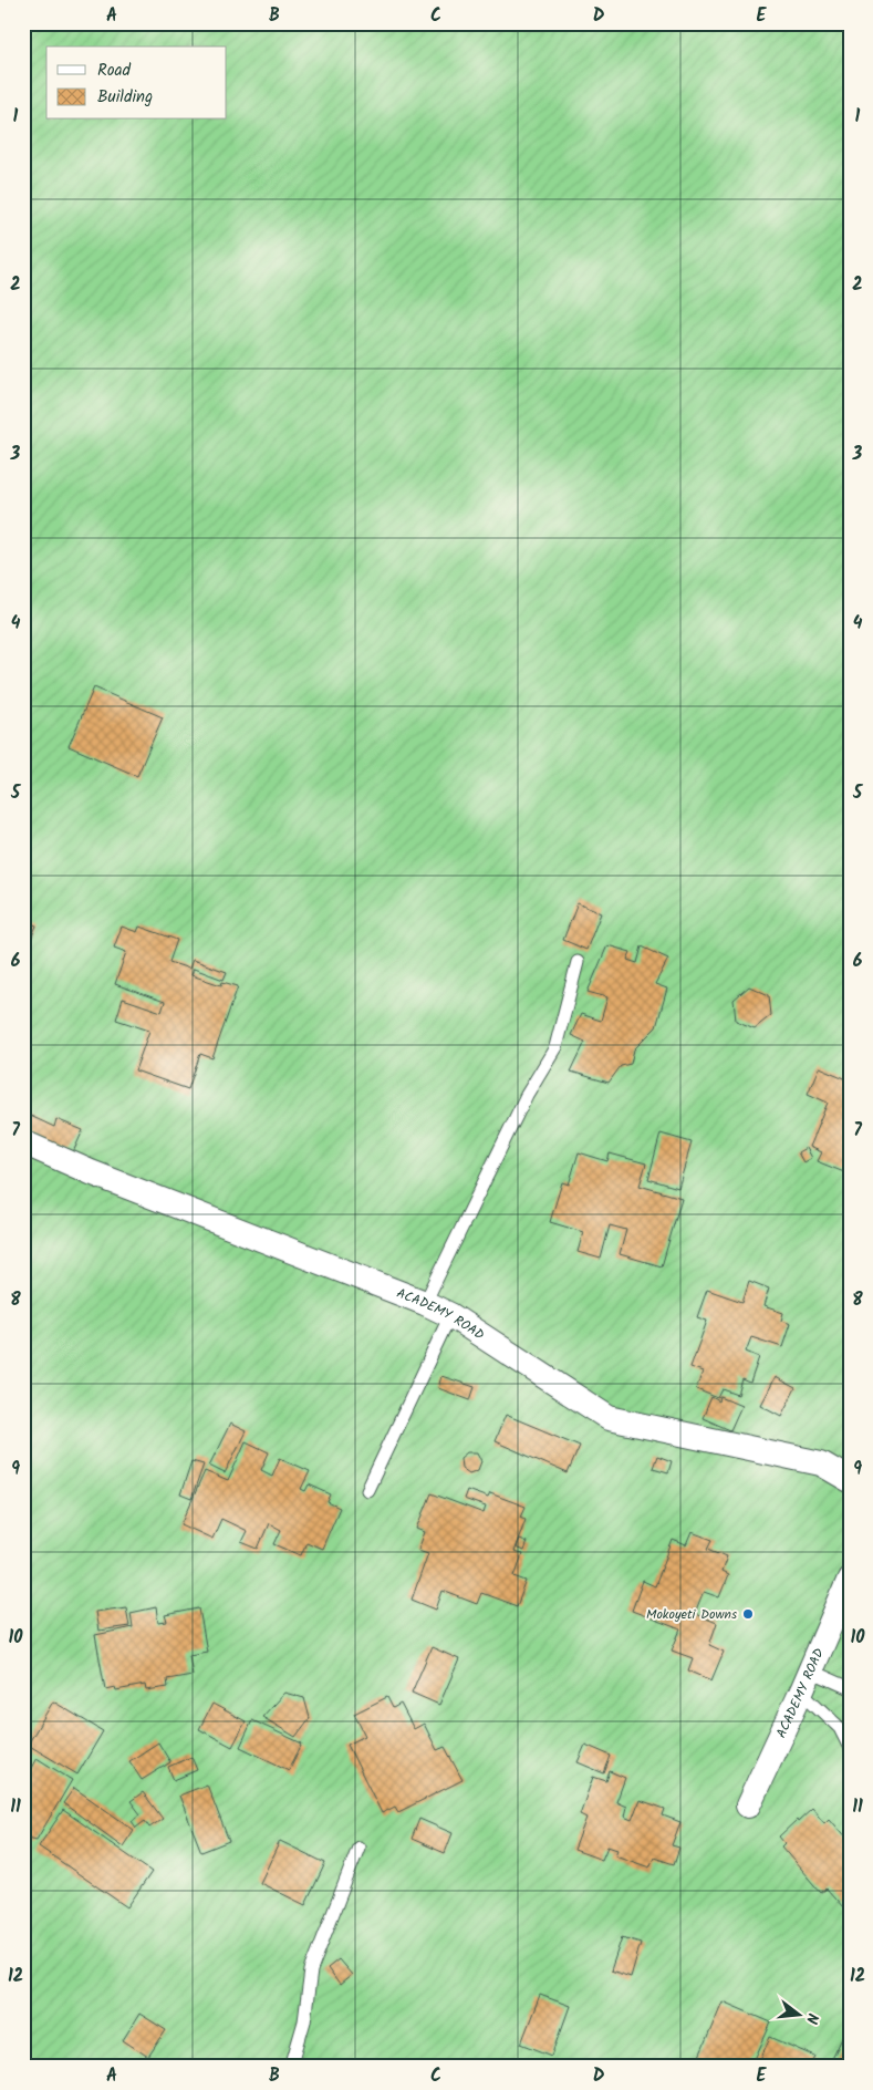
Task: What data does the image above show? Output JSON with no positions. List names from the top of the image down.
{
  "streets": {
    "street": ["ACADEMY ROAD"]
  },
  "places": ["Mokoyeti Downs"],
  "legend": ["Road", "Building"],
  "north": "right",
  "grid": {
    "columns": [
      "A",
      "B",
      "C",
      "D",
      "E"
    ],
    "rows": [
      "1",
      "2",
      "3",
      "4",
      "5",
      "6",
      "7",
      "8",
      "9",
      "10",
      "11",
      "12"
    ]
  }
}
